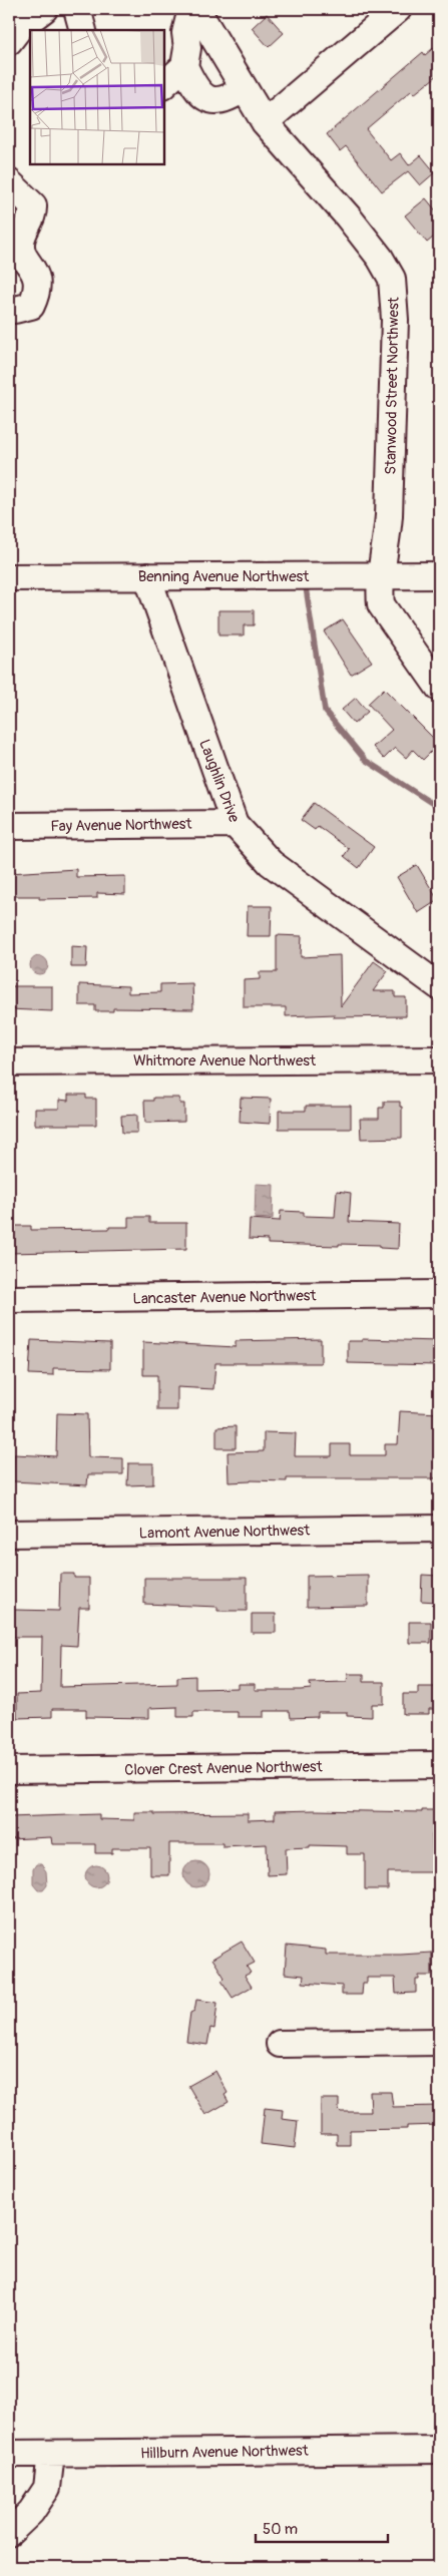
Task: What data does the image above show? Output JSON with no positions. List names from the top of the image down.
{
  "streets": {
    "street": [
      "Stanwood Street Northwest",
      "Benning Avenue Northwest",
      "Laughlin Drive",
      "Fay Avenue Northwest",
      "Whitmore Avenue Northwest",
      "Lancaster Avenue Northwest",
      "Lamont Avenue Northwest",
      "Clover Crest Avenue Northwest",
      "Hillburn Avenue Northwest"
    ]
  },
  "crossings": [
    ["Stanwood Street Northwest", "Benning Avenue Northwest"],
    ["Benning Avenue Northwest", "Laughlin Drive"],
    ["Laughlin Drive", "Fay Avenue Northwest"]
  ],
  "scale_bar": "50 m"
}
